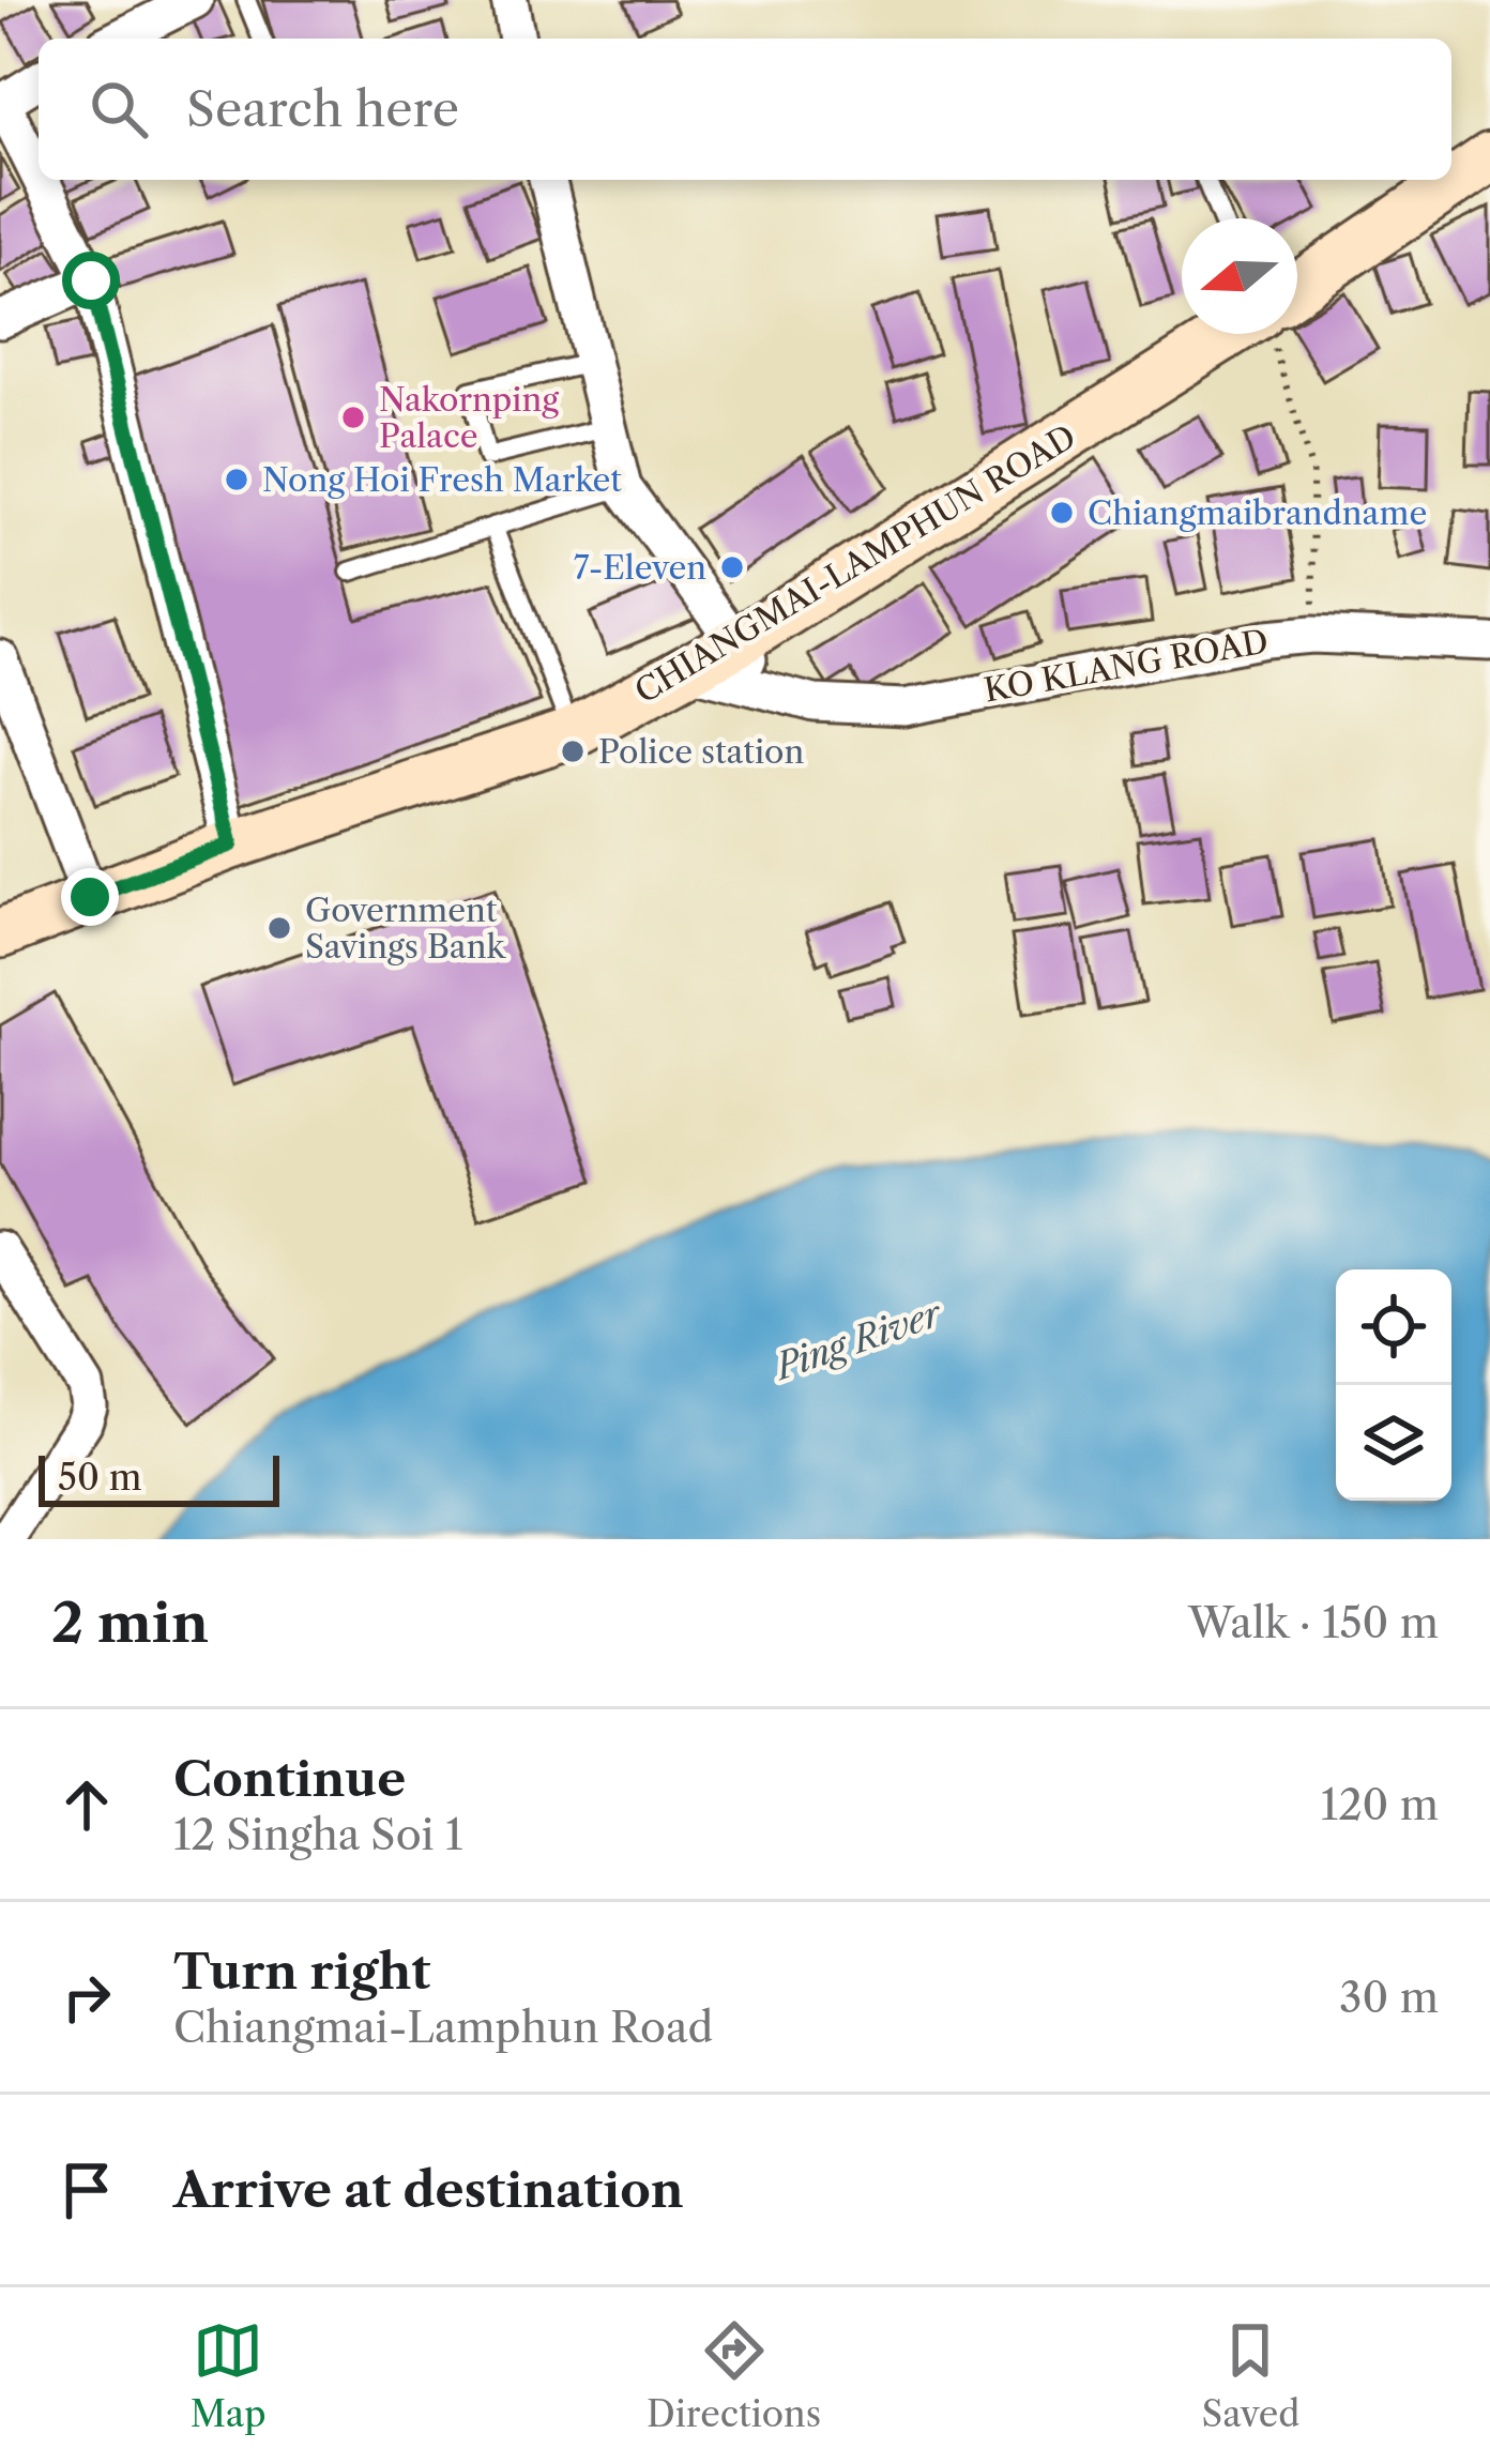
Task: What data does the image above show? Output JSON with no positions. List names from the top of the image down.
{
  "streets": {
    "main road": ["CHIANGMAI-LAMPHUN ROAD"],
    "street": ["KO KLANG ROAD"]
  },
  "crossings": [
    ["CHIANGMAI-LAMPHUN ROAD", "KO KLANG ROAD"]
  ],
  "water": ["Ping River"],
  "places": [
    "Nakornping Palace",
    "Nong Hoi Fresh Market",
    "Chiangmaibrandname",
    "7-Eleven",
    "Police station",
    "Government Savings Bank"
  ],
  "scale_bar": "50 m",
  "north": "left",
  "page": {
    "search": "Search here",
    "scale": "50 m",
    "heading": ["2 min", "Walk · 150 m"],
    "list": [
      ["Continue", "12 Singha Soi 1", "120 m"],
      ["Turn right", "Chiangmai-Lamphun Road", "30 m"],
      "Arrive at destination"
    ],
    "nav": ["Map", "Directions", "Saved"]
  }
}
